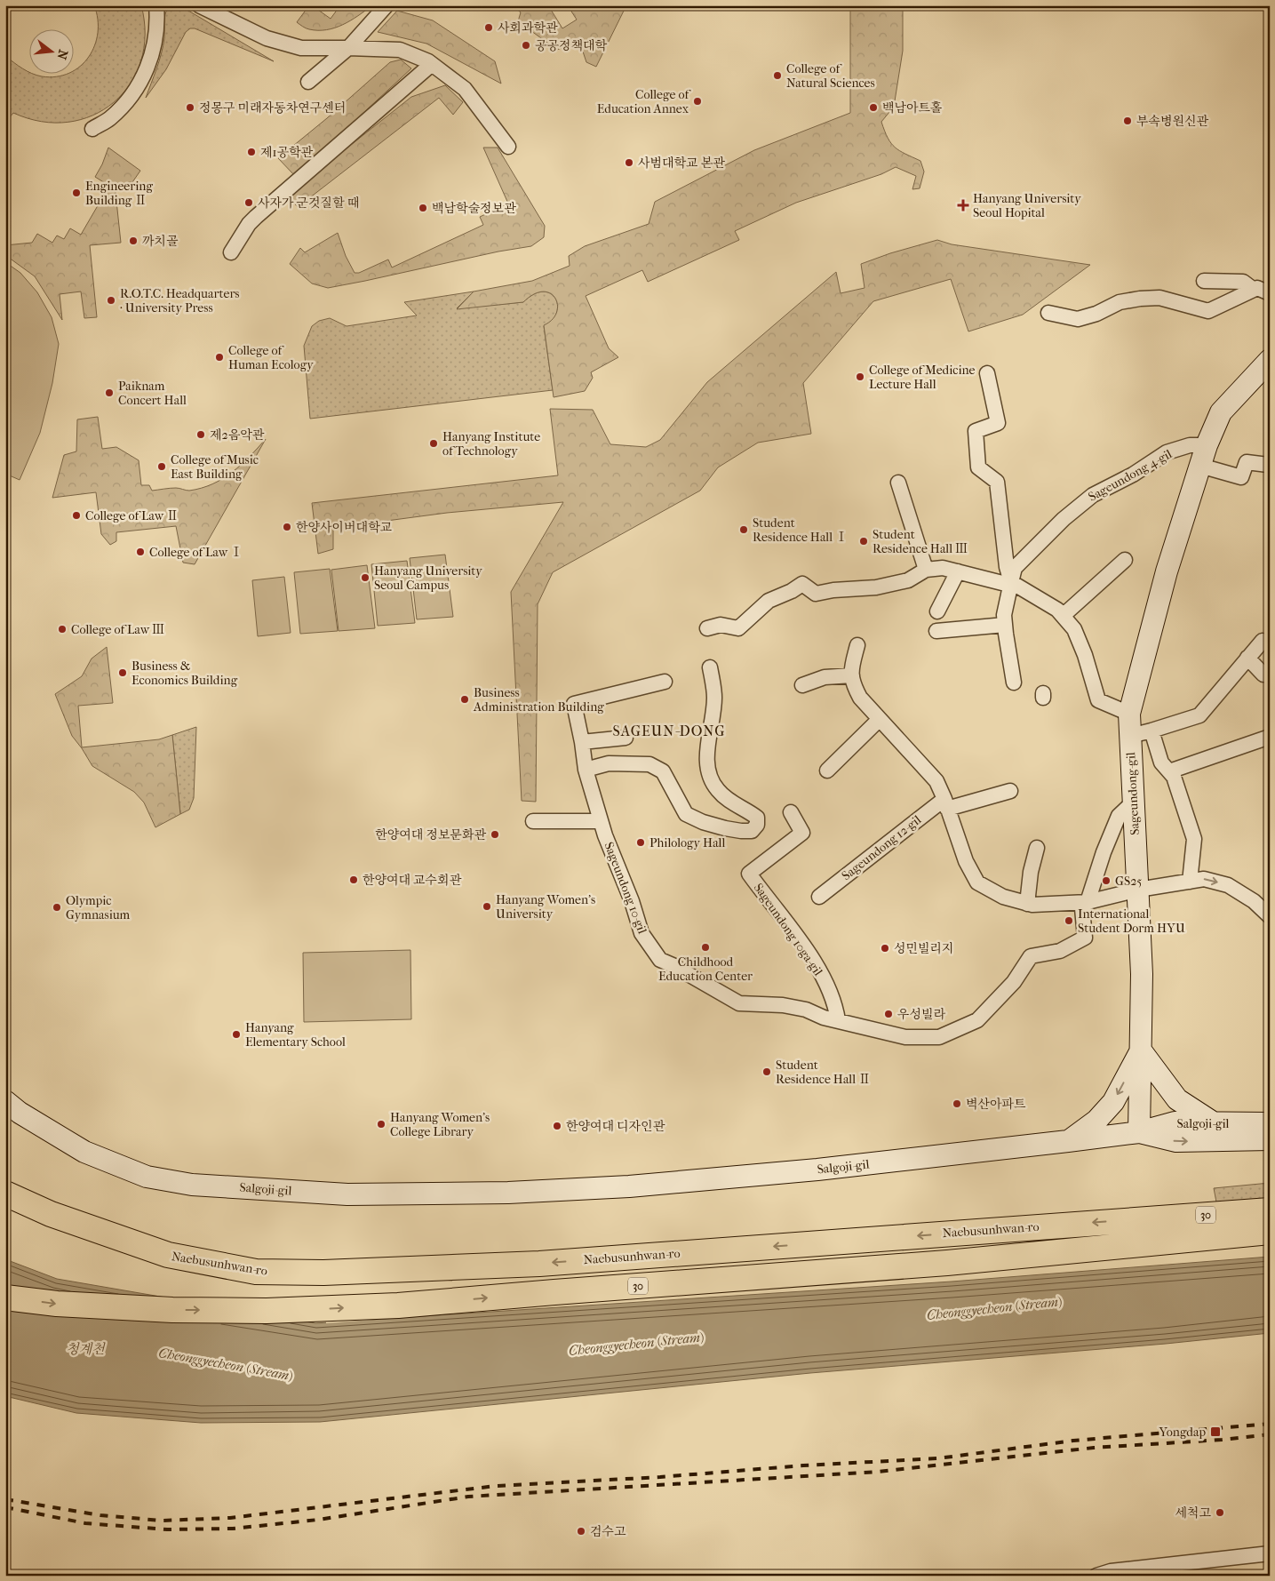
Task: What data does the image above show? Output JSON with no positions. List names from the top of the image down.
{
  "streets": {
    "highway": ["30", "Naebusunhwan-ro"],
    "main road": ["Sageundong-gil", "Salgoji-gil"],
    "street": [
      "Sageundong 4-gil",
      "Sageundong 12-gil",
      "Sageundong 10-gil",
      "Sageundong 10ga-gil"
    ]
  },
  "crossings": [
    ["Sageundong 4-gil", "Sageundong-gil"],
    ["Sageundong-gil", "Sageundong 10-gil"],
    ["Sageundong-gil", "Salgoji-gil"],
    ["Sageundong 10-gil", "Sageundong 10ga-gil"]
  ],
  "districts": ["SAGEUN-DONG"],
  "water": ["Cheonggyecheon (Stream)", "청계천"],
  "places": {
    "other": [
      "사회과학관",
      "공공정책대학",
      "College of Natural Sciences",
      "College of Education Annex",
      "정몽구 미래자동차연구센터",
      "백남아트홀",
      "부속병원신관",
      "제1공학관",
      "사범대학교 본관",
      "Engineering Building Ⅱ",
      "사자가 군것질할 때",
      "백남학술정보관",
      "까치골",
      "R.O.T.C. Headquarters · University Press",
      "College of Human Ecology",
      "College of Medicine Lecture Hall",
      "Paiknam Concert Hall",
      "제2음악관",
      "Hanyang Institute of Technology",
      "College of Music East Building",
      "College of Law Ⅱ",
      "한양사이버대학교",
      "Student Residence Hall Ⅰ",
      "Student Residence Hall Ⅲ",
      "College of Law Ⅰ",
      "Hanyang University Seoul Campus",
      "College of Law Ⅲ",
      "Business & Economics Building",
      "Business Administration Building",
      "한양여대 정보문화관",
      "Philology Hall",
      "한양여대 교수회관",
      "GS25",
      "Hanyang Women's University",
      "Olympic Gymnasium",
      "International Student Dorm HYU",
      "Childhood Education Center",
      "성민빌리지",
      "우성빌라",
      "Hanyang Elementary School",
      "Student Residence Hall Ⅱ",
      "벽산아파트",
      "Hanyang Women's College Library",
      "한양여대 디자인관",
      "세척고",
      "검수고"
    ],
    "health": ["Hanyang University Seoul Hopital"],
    "transit": ["Yongdap"]
  },
  "north": "right"
}
